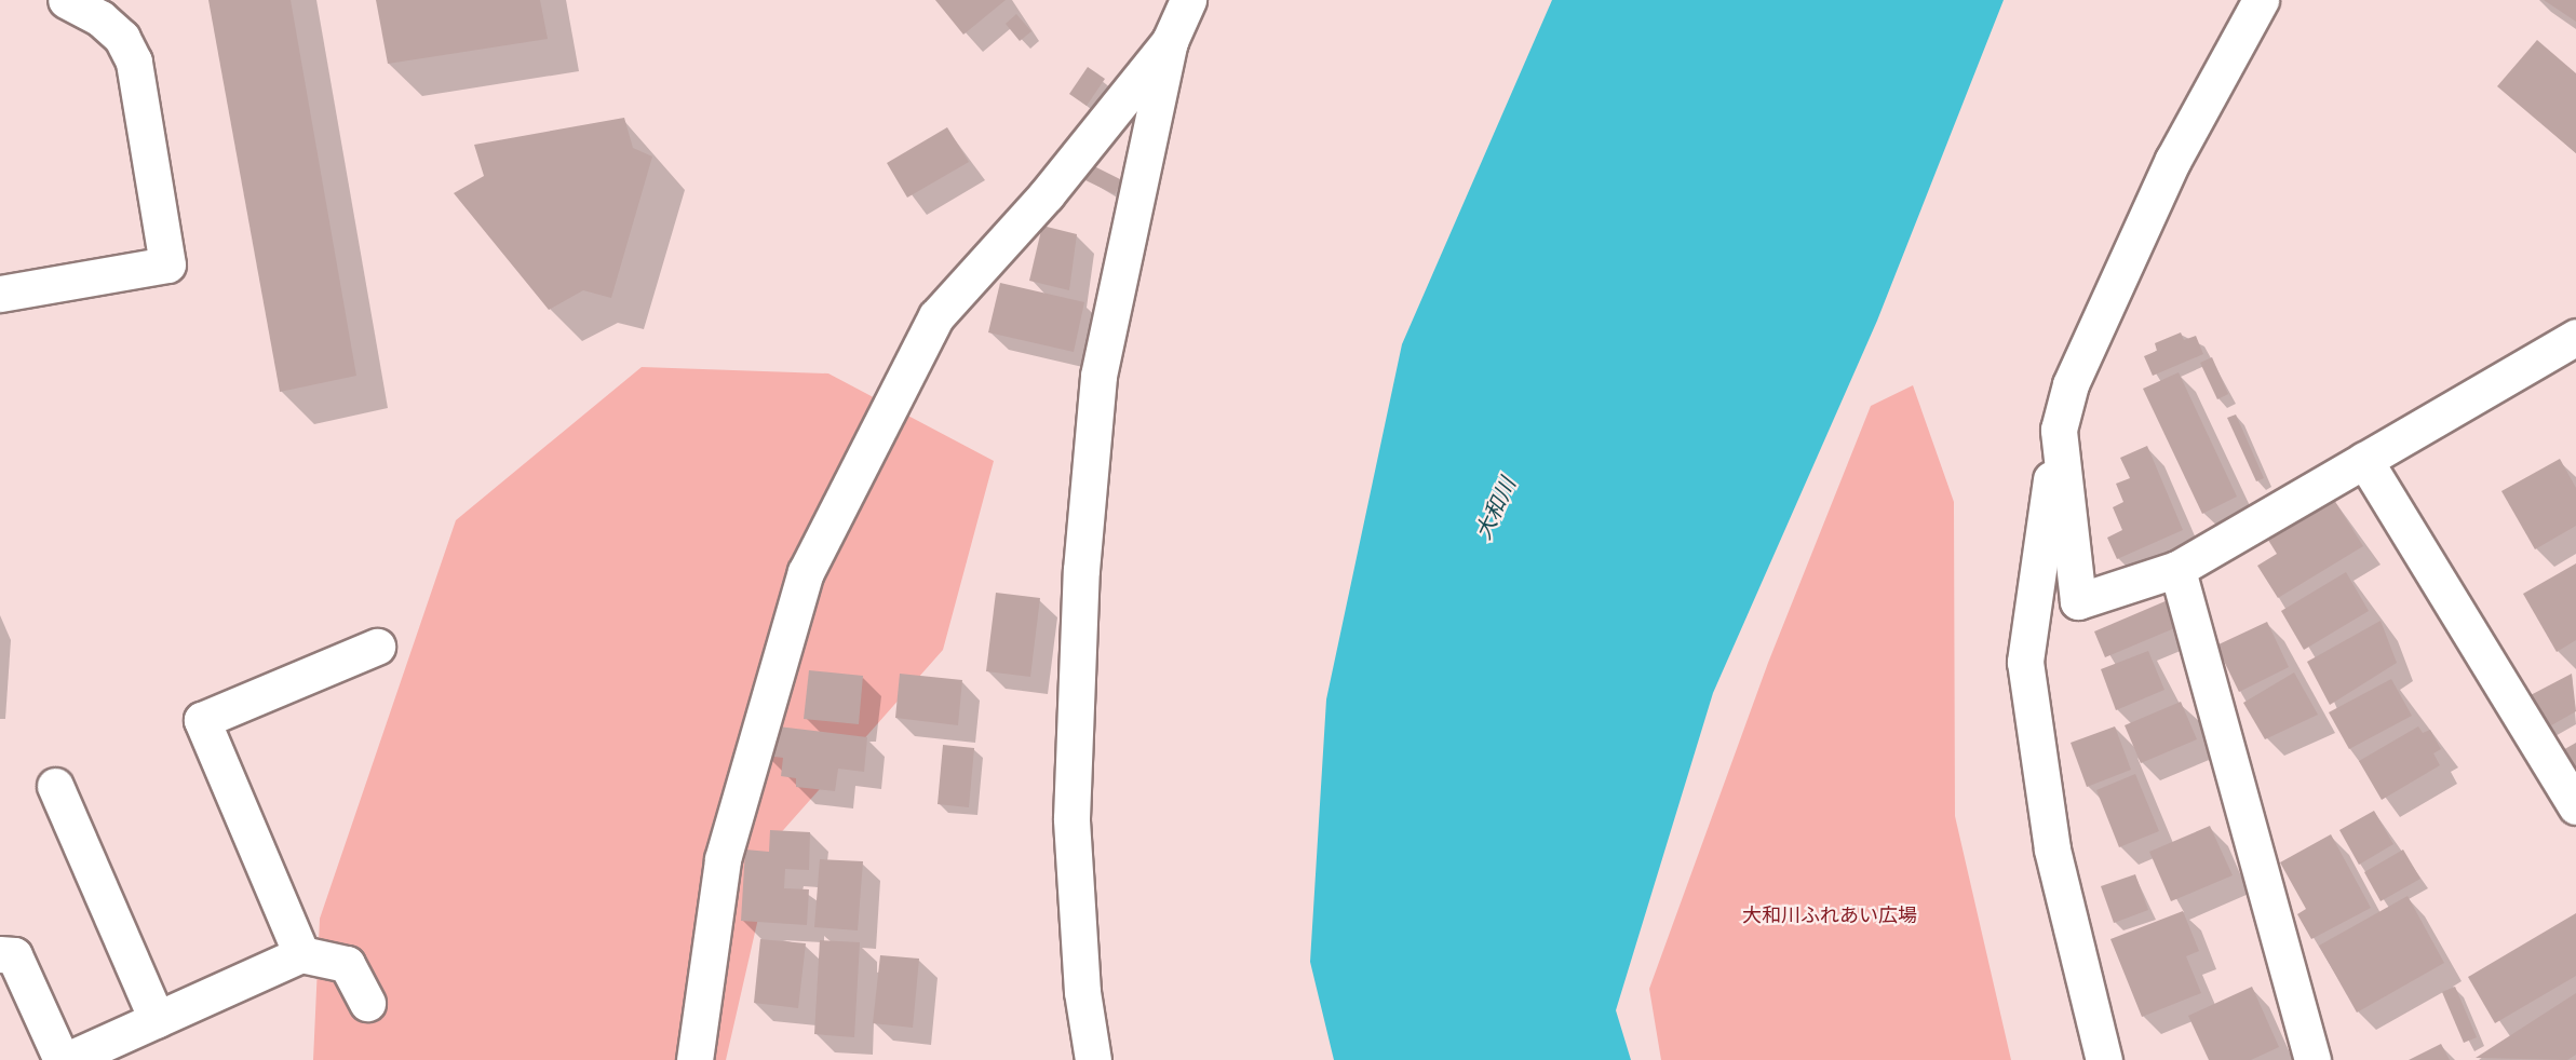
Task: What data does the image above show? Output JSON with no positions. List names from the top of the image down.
{
  "water": ["大和川"],
  "parks": ["大和川ふれあい広場"]
}
